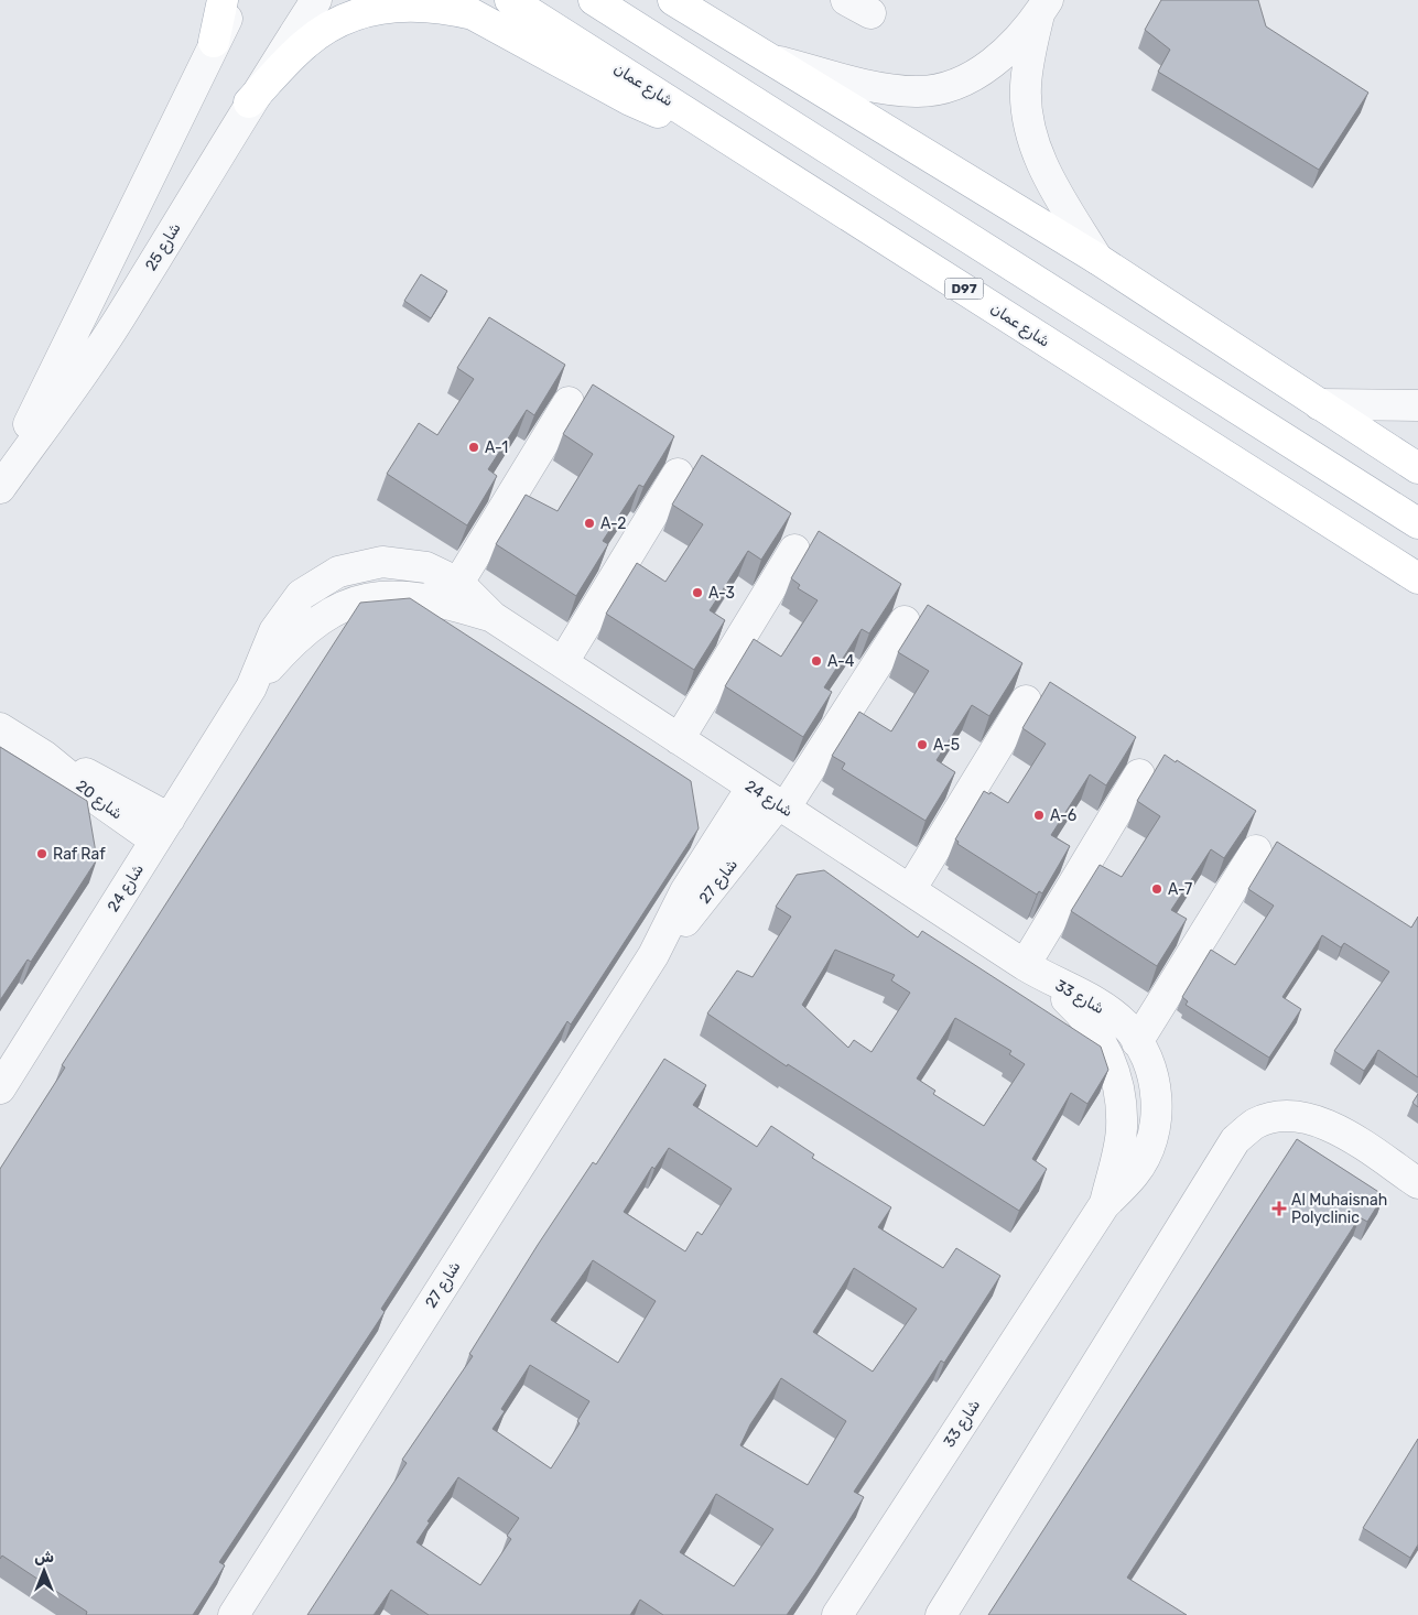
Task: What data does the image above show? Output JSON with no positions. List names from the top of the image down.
{
  "streets": {
    "main road": ["شارع عمان", "D97"],
    "street": [
      "شارع 25",
      "شارع 24",
      "شارع 20",
      "شارع 27",
      "شارع 33"
    ]
  },
  "crossings": [
    ["شارع 24", "شارع 20"],
    ["شارع 24", "شارع 27"],
    ["شارع 24", "شارع 33"]
  ],
  "places": {
    "other": [
      "A-1",
      "A-2",
      "A-3",
      "A-4",
      "A-5",
      "A-6",
      "Raf Raf",
      "A-7"
    ],
    "health": ["Al Muhaisnah Polyclinic"]
  },
  "north": "top"
}
